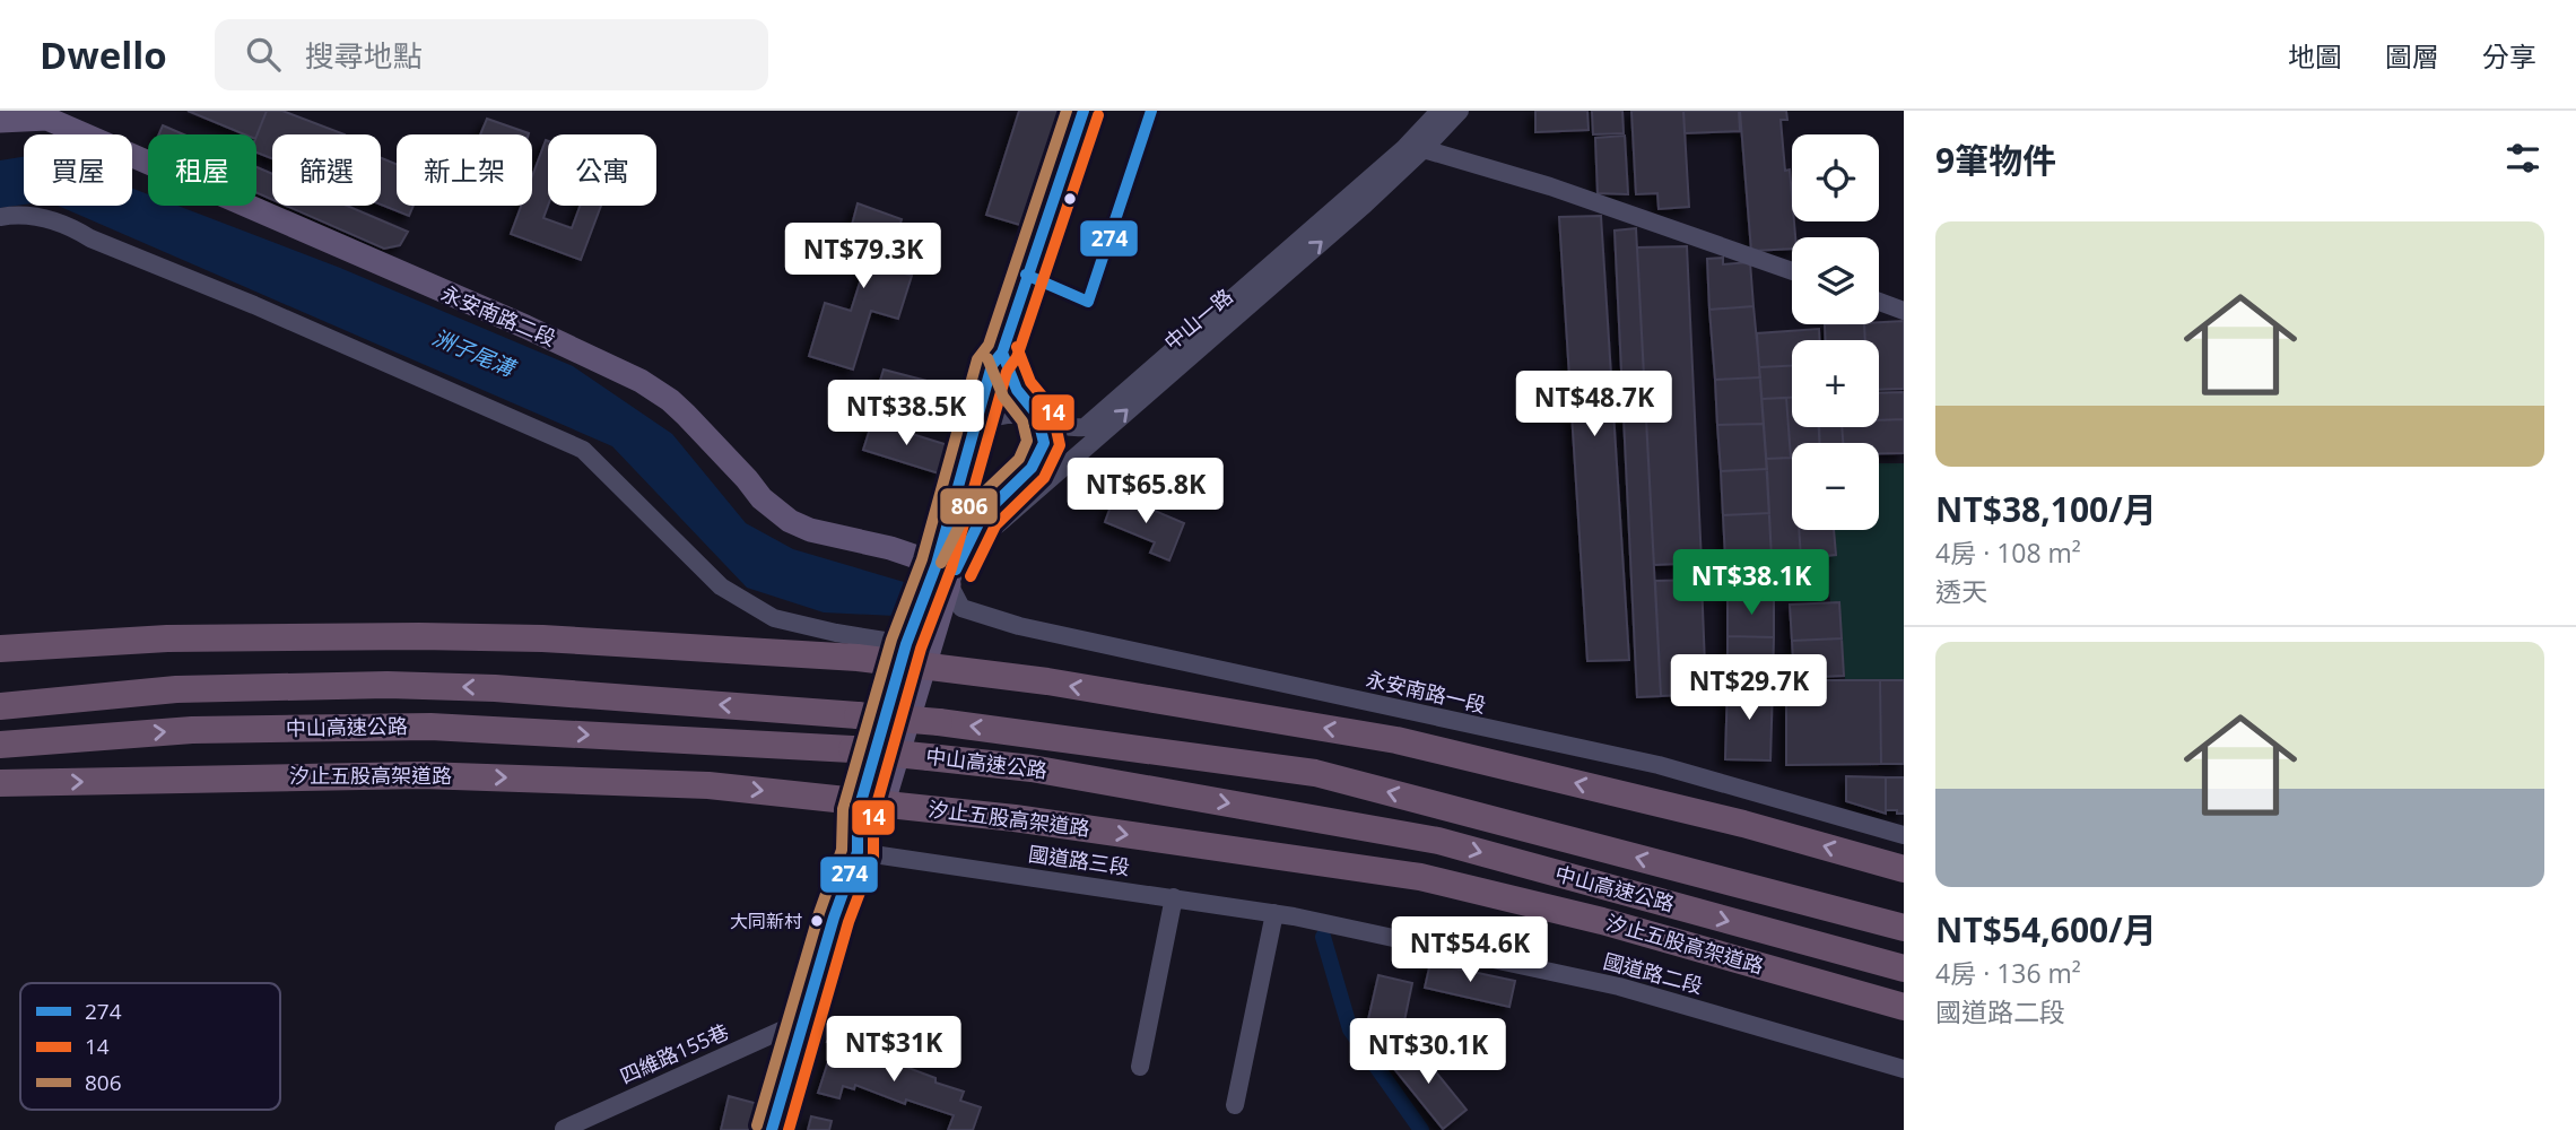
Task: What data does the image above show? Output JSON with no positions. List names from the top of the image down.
{
  "streets": {
    "highway": ["中山高速公路", "汐止五股高架道路"],
    "main road": ["永安南路二段"],
    "street": [
      "中山一路",
      "永安南路一段",
      "國道路三段",
      "國道路二段",
      "四維路155巷"
    ]
  },
  "crossings": [
    ["永安南路二段", "中山一路"],
    ["永安南路二段", "永安南路一段"],
    ["中山一路", "永安南路一段"],
    ["國道路三段", "國道路二段"]
  ],
  "water": ["洲子尾溝"],
  "places": ["大同新村"],
  "lines": ["transit line 274", "transit line 806", "transit line 14"],
  "legend": ["274", "14", "806"],
  "page": {
    "header": "Dwello",
    "search": "搜尋地點",
    "nav": ["地圖", "圖層", "分享"],
    "heading": "9筆物件",
    "map_buttons": ["+", "−"],
    "chip": [
      "買屋",
      "租屋",
      "篩選",
      "新上架",
      "公寓"
    ],
    "list": [
      {
        "name": "NT$38,100/月",
        "note": "4房 · 108 m² · 透天"
      },
      {
        "name": "NT$54,600/月",
        "note": "4房 · 136 m² · 國道路二段"
      }
    ],
    "price": [
      "NT$79.3K",
      "NT$48.7K",
      "NT$38.5K",
      "NT$65.8K",
      "NT$38.1K",
      "NT$29.7K",
      "NT$54.6K",
      "NT$31K",
      "NT$30.1K"
    ]
  }
}
